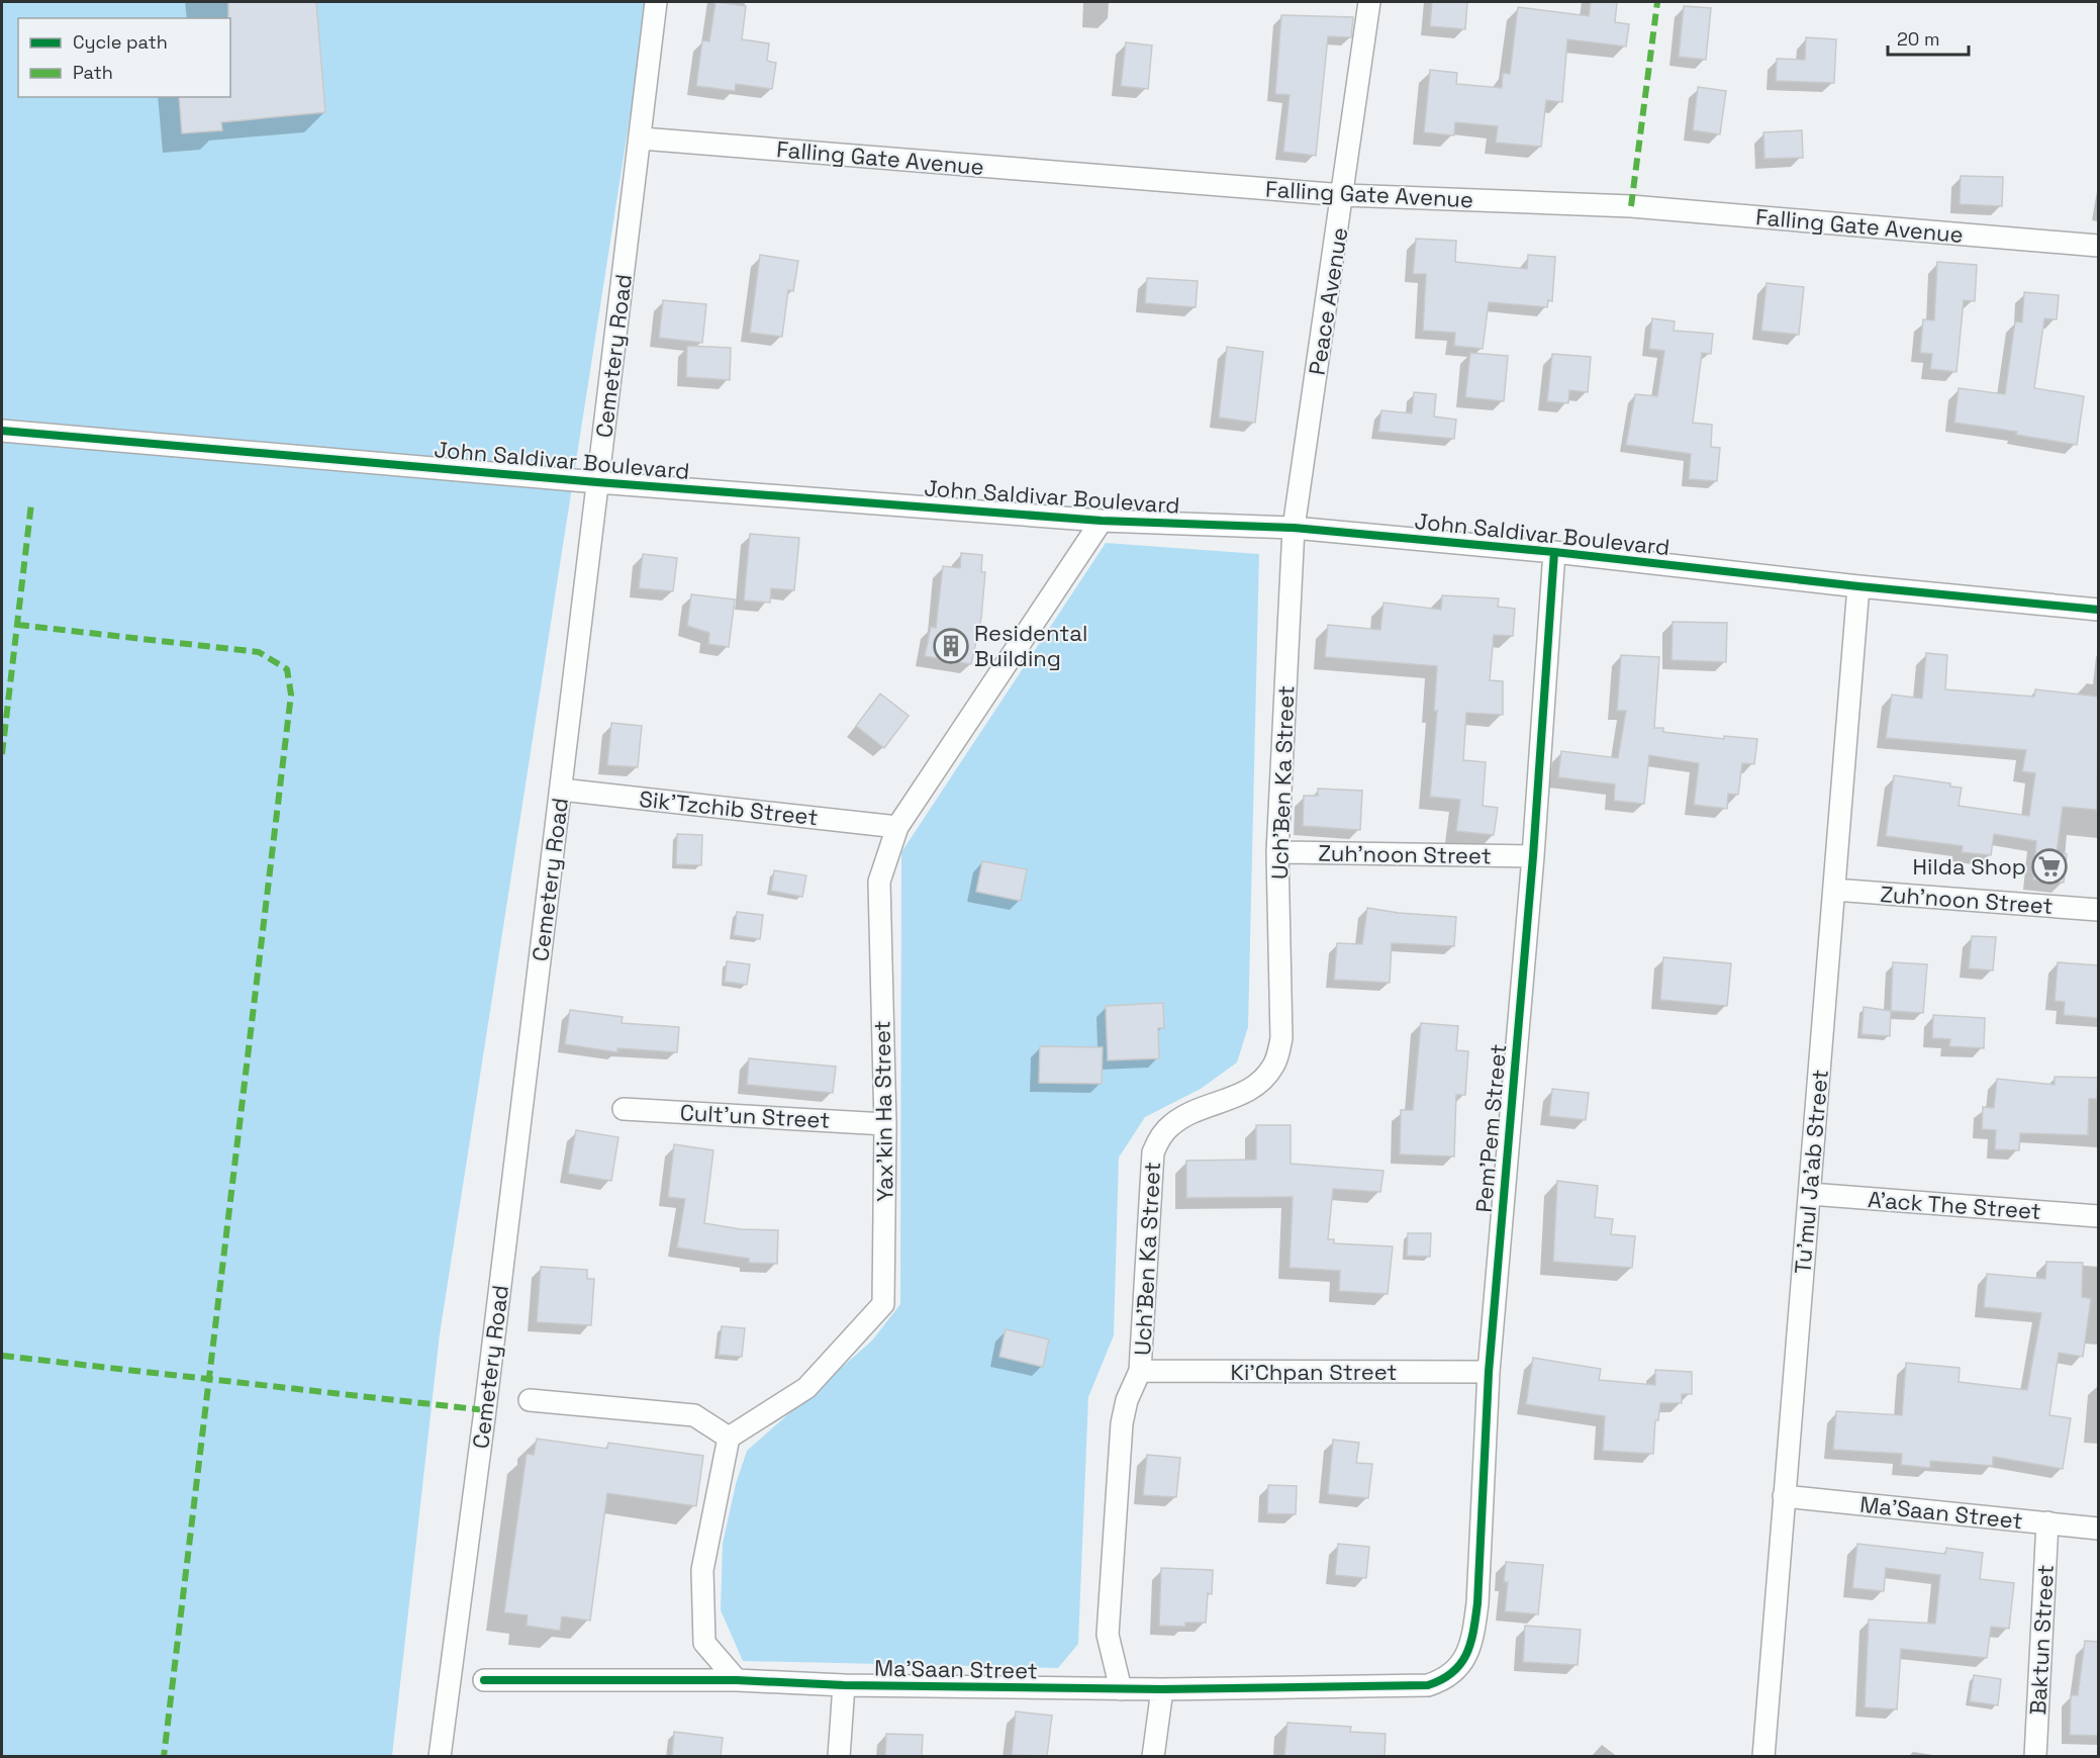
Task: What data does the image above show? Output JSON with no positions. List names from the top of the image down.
{
  "streets": {
    "street": [
      "Falling Gate Avenue",
      "Peace Avenue",
      "Cemetery Road",
      "John Saldivar Boulevard",
      "Uch'Ben Ka Street",
      "Sik'Tzchib Street",
      "Zuh'noon Street",
      "Yax'kin Ha Street",
      "Cult'un Street",
      "Pem'Pem Street",
      "Tu'mul Ja'ab Street",
      "A'ack The Street",
      "Ki'Chpan Street",
      "Ma'Saan Street",
      "Baktun Street"
    ]
  },
  "crossings": [
    ["Falling Gate Avenue", "Peace Avenue"],
    ["Falling Gate Avenue", "Cemetery Road"],
    ["Peace Avenue", "John Saldivar Boulevard"],
    ["Peace Avenue", "Uch'Ben Ka Street"],
    ["Cemetery Road", "John Saldivar Boulevard"],
    ["Cemetery Road", "Sik'Tzchib Street"],
    ["John Saldivar Boulevard", "Uch'Ben Ka Street"],
    ["John Saldivar Boulevard", "Yax'kin Ha Street"],
    ["John Saldivar Boulevard", "Pem'Pem Street"],
    ["John Saldivar Boulevard", "Tu'mul Ja'ab Street"],
    ["Uch'Ben Ka Street", "Zuh'noon Street"],
    ["Uch'Ben Ka Street", "Ki'Chpan Street"],
    ["Uch'Ben Ka Street", "Ma'Saan Street"],
    ["Sik'Tzchib Street", "Yax'kin Ha Street"],
    ["Zuh'noon Street", "Pem'Pem Street"],
    ["Zuh'noon Street", "Tu'mul Ja'ab Street"],
    ["Yax'kin Ha Street", "Cult'un Street"],
    ["Pem'Pem Street", "Ki'Chpan Street"],
    ["Pem'Pem Street", "Ma'Saan Street"],
    ["Tu'mul Ja'ab Street", "A'ack The Street"],
    ["Tu'mul Ja'ab Street", "Ma'Saan Street"],
    ["Ma'Saan Street", "Baktun Street"]
  ],
  "places": {
    "building": ["Residental Building"],
    "supermarket": ["Hilda Shop"]
  },
  "legend": ["Cycle path", "Path"],
  "scale_bar": "20 m"
}
